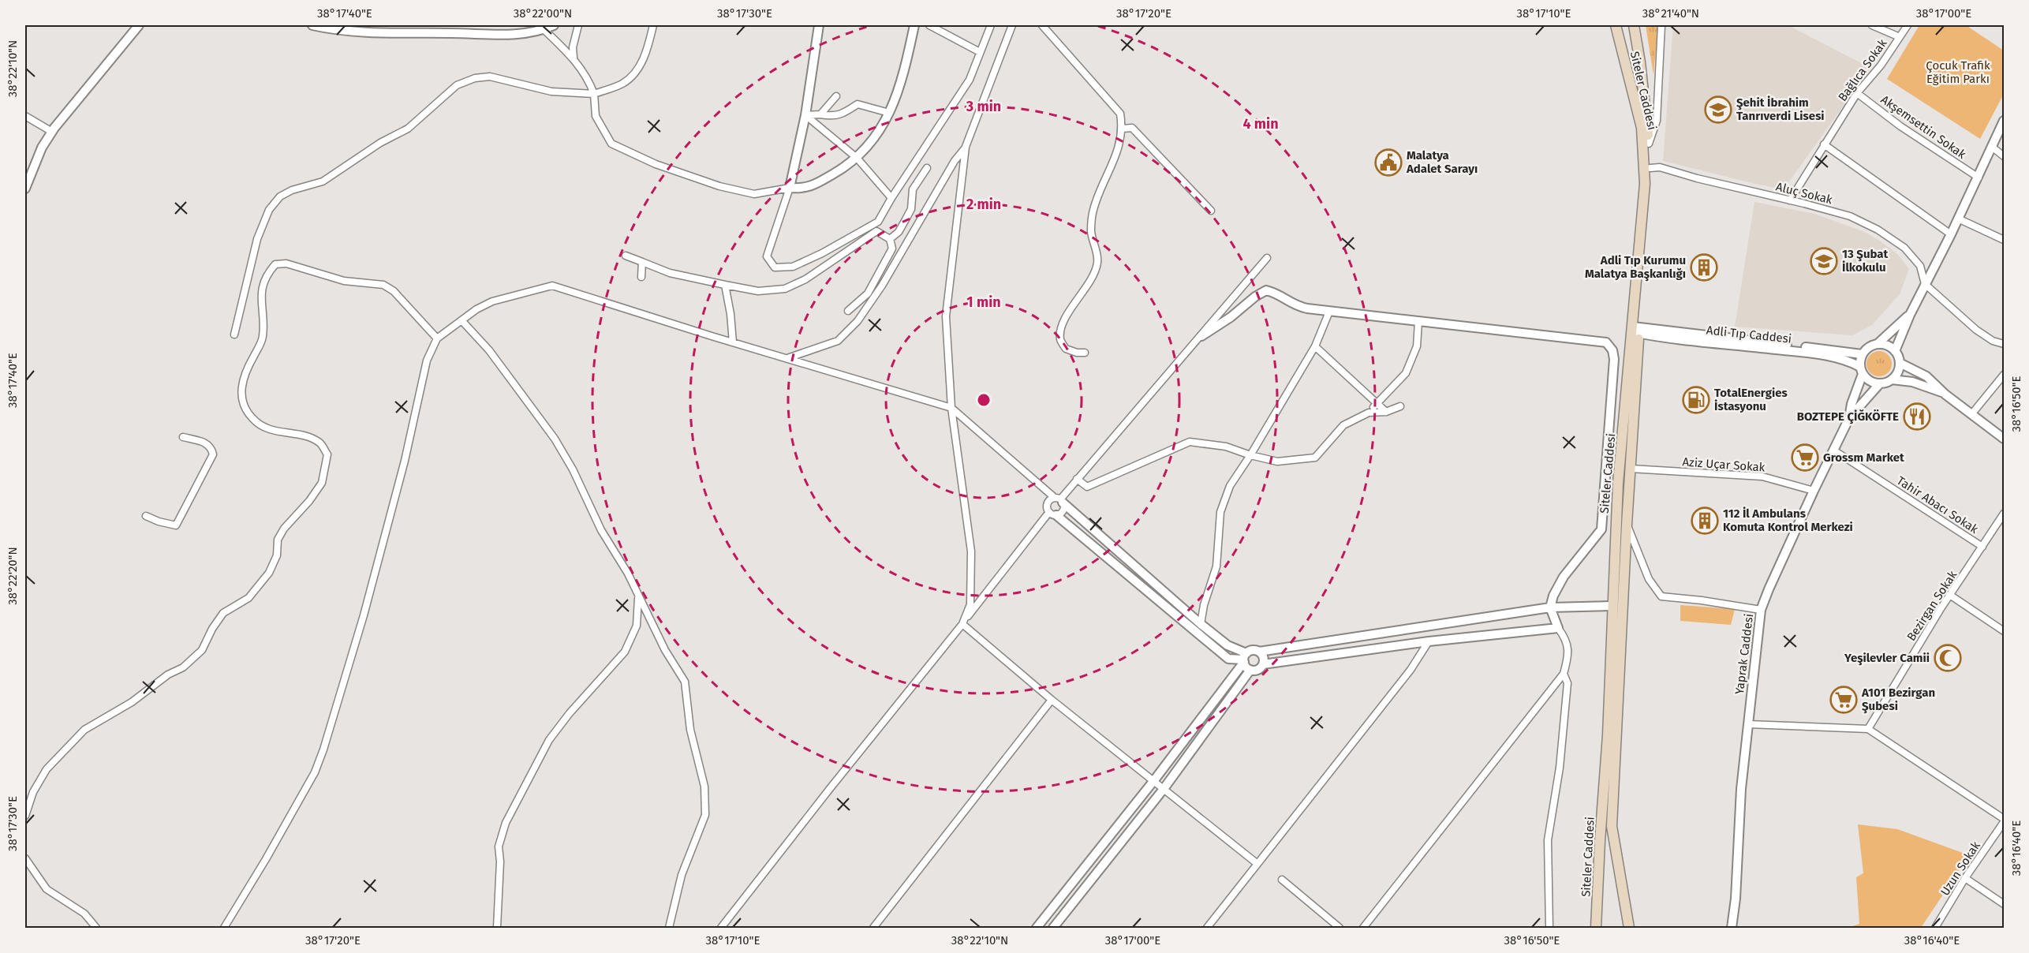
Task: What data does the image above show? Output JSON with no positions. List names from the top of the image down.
{
  "streets": {
    "main road": ["Siteler Caddesi"],
    "street": [
      "Bağlıca Sokak",
      "Akşemsettin Sokak",
      "Aluç Sokak",
      "Adli Tıp Caddesi",
      "Aziz Uçar Sokak",
      "Tahir Abacı Sokak",
      "Bezirgan Sokak",
      "Yaprak Caddesi",
      "Uzun Sokak"
    ]
  },
  "crossings": [
    ["Bağlıca Sokak", "Akşemsettin Sokak"],
    ["Bağlıca Sokak", "Aluç Sokak"],
    ["Siteler Caddesi", "Aluç Sokak"],
    ["Siteler Caddesi", "Adli Tıp Caddesi"],
    ["Siteler Caddesi", "Aziz Uçar Sokak"],
    ["Adli Tıp Caddesi", "Yaprak Caddesi"],
    ["Aziz Uçar Sokak", "Yaprak Caddesi"],
    ["Tahir Abacı Sokak", "Bezirgan Sokak"],
    ["Tahir Abacı Sokak", "Yaprak Caddesi"]
  ],
  "parks": ["Çocuk Trafik Eğitim Parkı"],
  "places": {
    "school or university": ["Şehit İbrahim Tanrıverdi Lisesi", "13 Şubat İlkokulu"],
    "public building": ["Malatya Adalet Sarayı"],
    "building": ["Adli Tıp Kurumu Malatya Başkanlığı", "112 İl Ambulans Komuta Kontrol Merkezi"],
    "fuel station": ["TotalEnergies İstasyonu"],
    "restaurant": ["BOZTEPE ÇİĞKÖFTE"],
    "supermarket": ["Grossm Market", "A101 Bezirgan Şubesi"],
    "mosque": ["Yeşilevler Camii"]
  },
  "coordinates": [
    "38°17'40\"E",
    "38°22'00\"N",
    "38°17'30\"E",
    "38°17'20\"E",
    "38°17'10\"E",
    "38°21'40\"N",
    "38°17'00\"E",
    "38°22'10\"N",
    "38°16'50\"E",
    "38°22'20\"N",
    "38°16'40\"E"
  ],
  "rings": [
    "3 min",
    "4 min",
    "2 min",
    "1 min"
  ]
}
